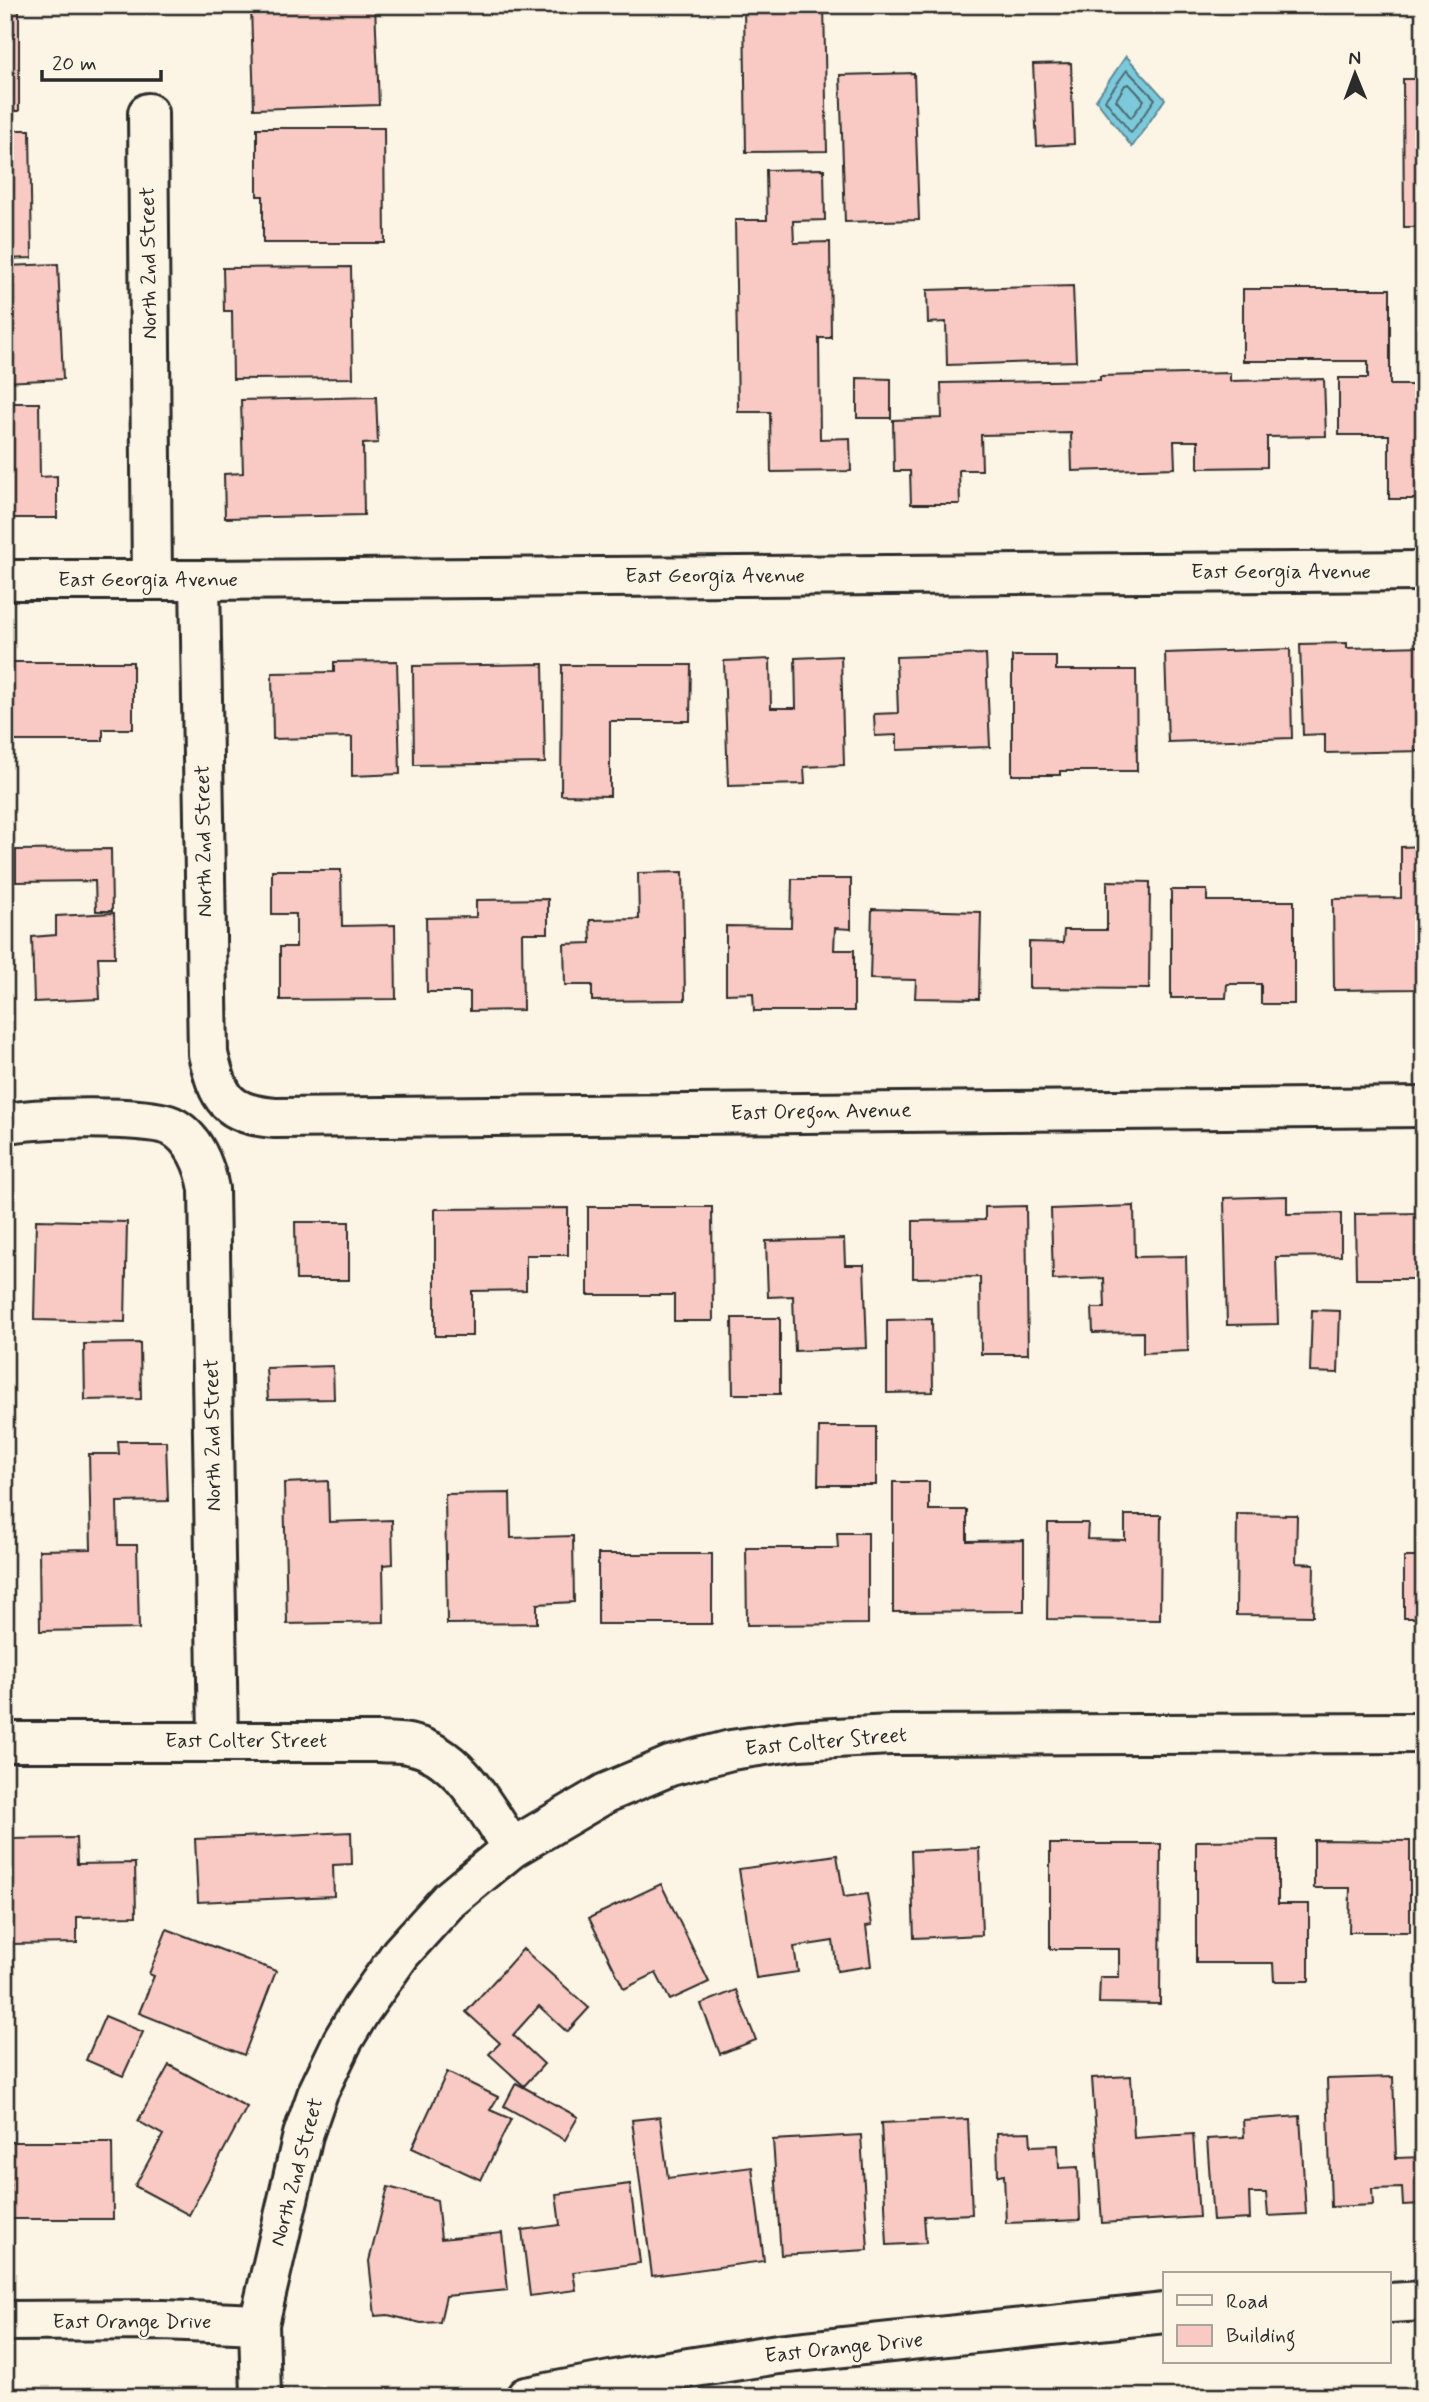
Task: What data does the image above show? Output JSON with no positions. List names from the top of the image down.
{
  "streets": {
    "street": [
      "North 2nd Street",
      "East Georgia Avenue",
      "East Oregon Avenue",
      "East Colter Street",
      "East Orange Drive"
    ]
  },
  "crossings": [
    ["North 2nd Street", "East Georgia Avenue"],
    ["North 2nd Street", "East Oregon Avenue"],
    ["North 2nd Street", "East Colter Street"],
    ["North 2nd Street", "East Orange Drive"]
  ],
  "legend": ["Road", "Building"],
  "scale_bar": "20 m",
  "north": "top"
}
